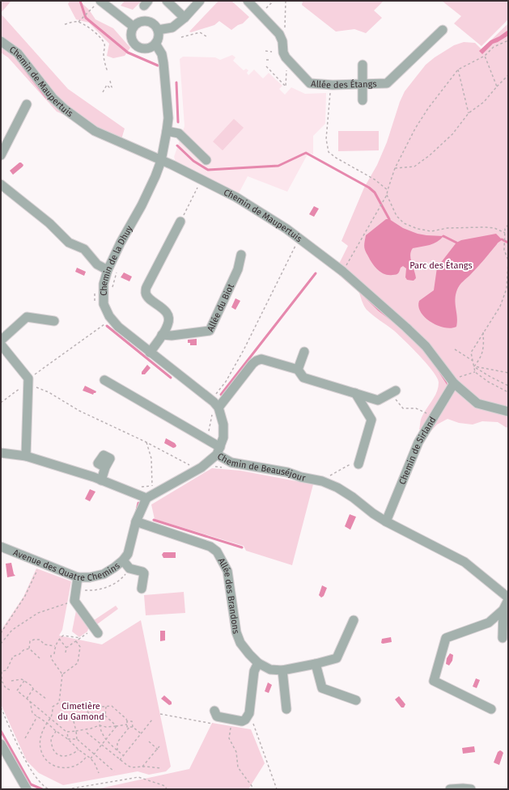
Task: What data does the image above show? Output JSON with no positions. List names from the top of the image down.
{
  "streets": {
    "street": [
      "Chemin de Maupertuis",
      "Allée des Étangs",
      "Chemin de la Dhuy",
      "Allée du Biot",
      "Chemin de Sirland",
      "Chemin de Beauséjour",
      "Avenue des Quatre Chemins",
      "Allée des Brandons"
    ]
  },
  "crossings": [
    ["Chemin de Maupertuis", "Chemin de la Dhuy"],
    ["Chemin de Maupertuis", "Chemin de Sirland"],
    ["Chemin de Sirland", "Chemin de Beauséjour"],
    ["Chemin de Beauséjour", "Avenue des Quatre Chemins"],
    ["Avenue des Quatre Chemins", "Allée des Brandons"]
  ],
  "parks": ["Parc des Étangs", "Cimetière du Gamond"]
}
